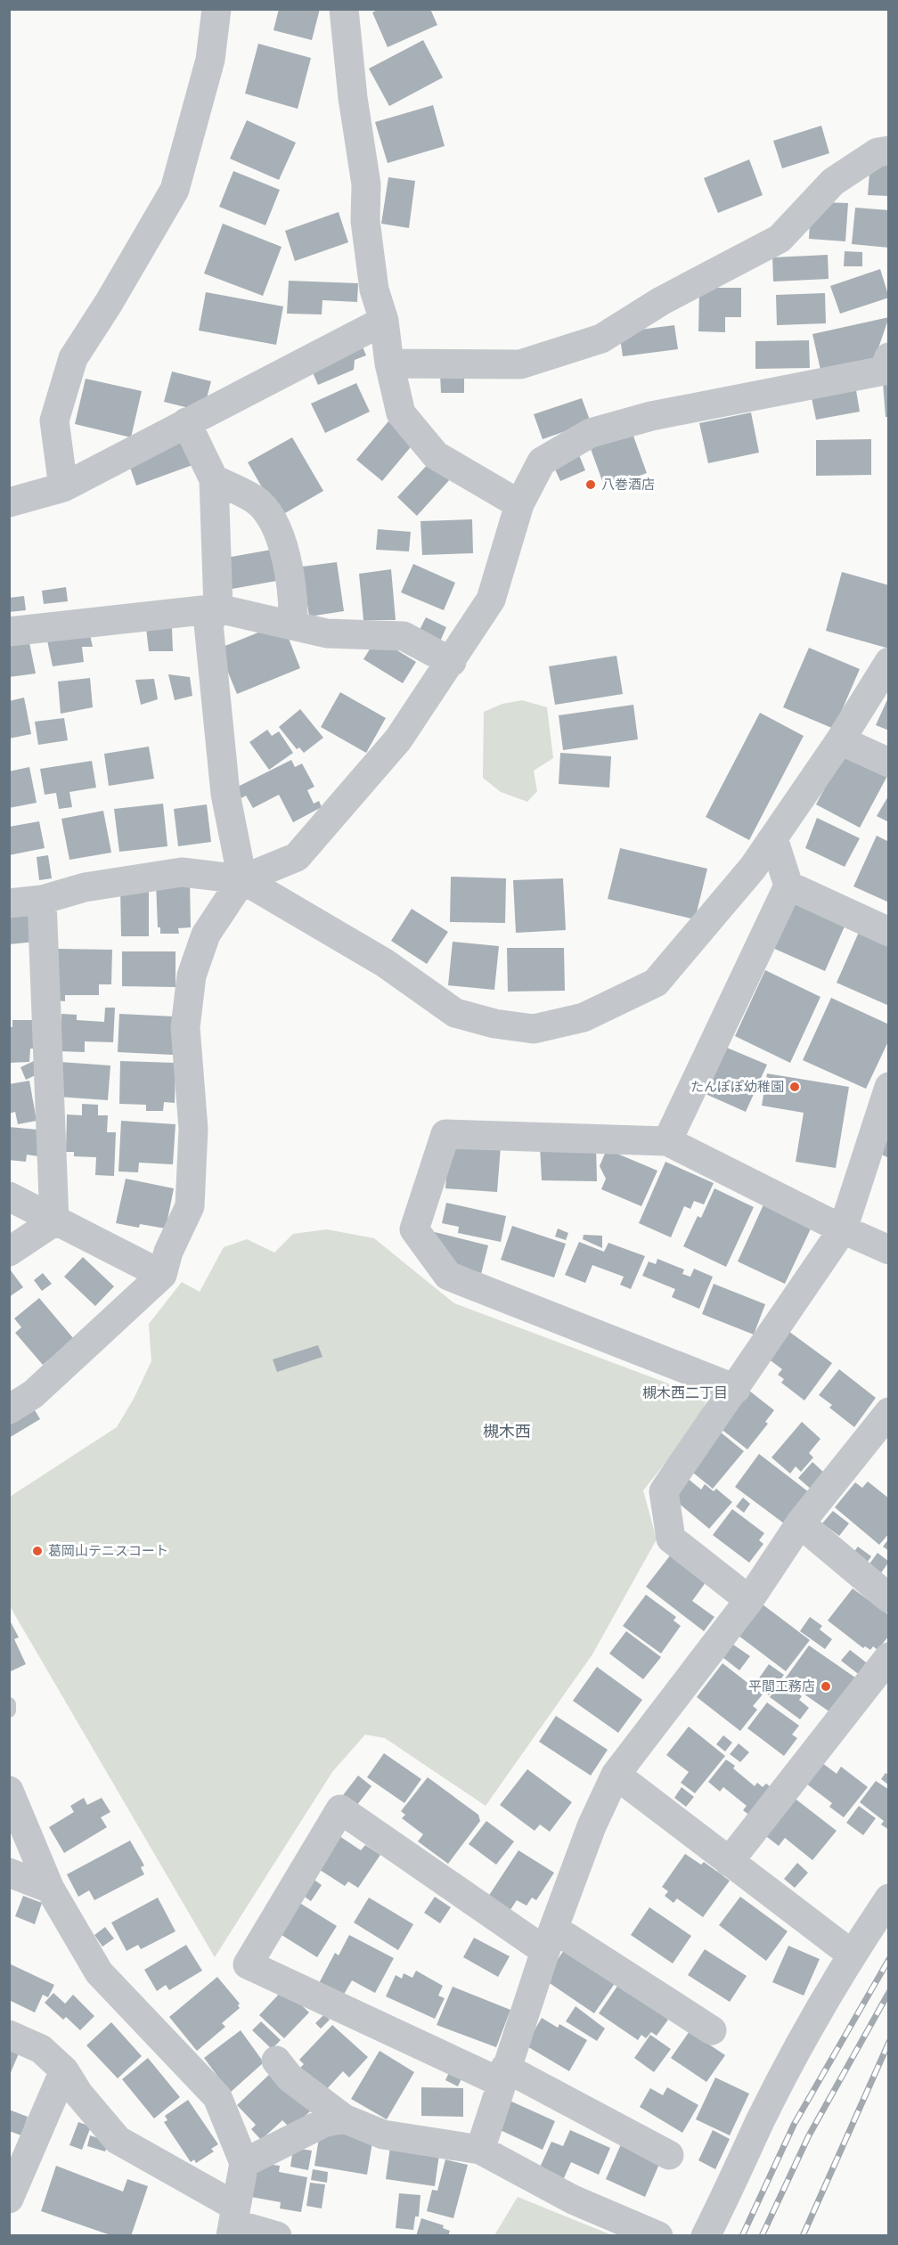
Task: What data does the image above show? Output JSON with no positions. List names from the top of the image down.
{
  "districts": ["槻木西二丁目", "槻木西"],
  "places": [
    "八巻酒店",
    "たんぽぽ幼稚園",
    "葛岡山テニスコート",
    "平間工務店"
  ]
}
